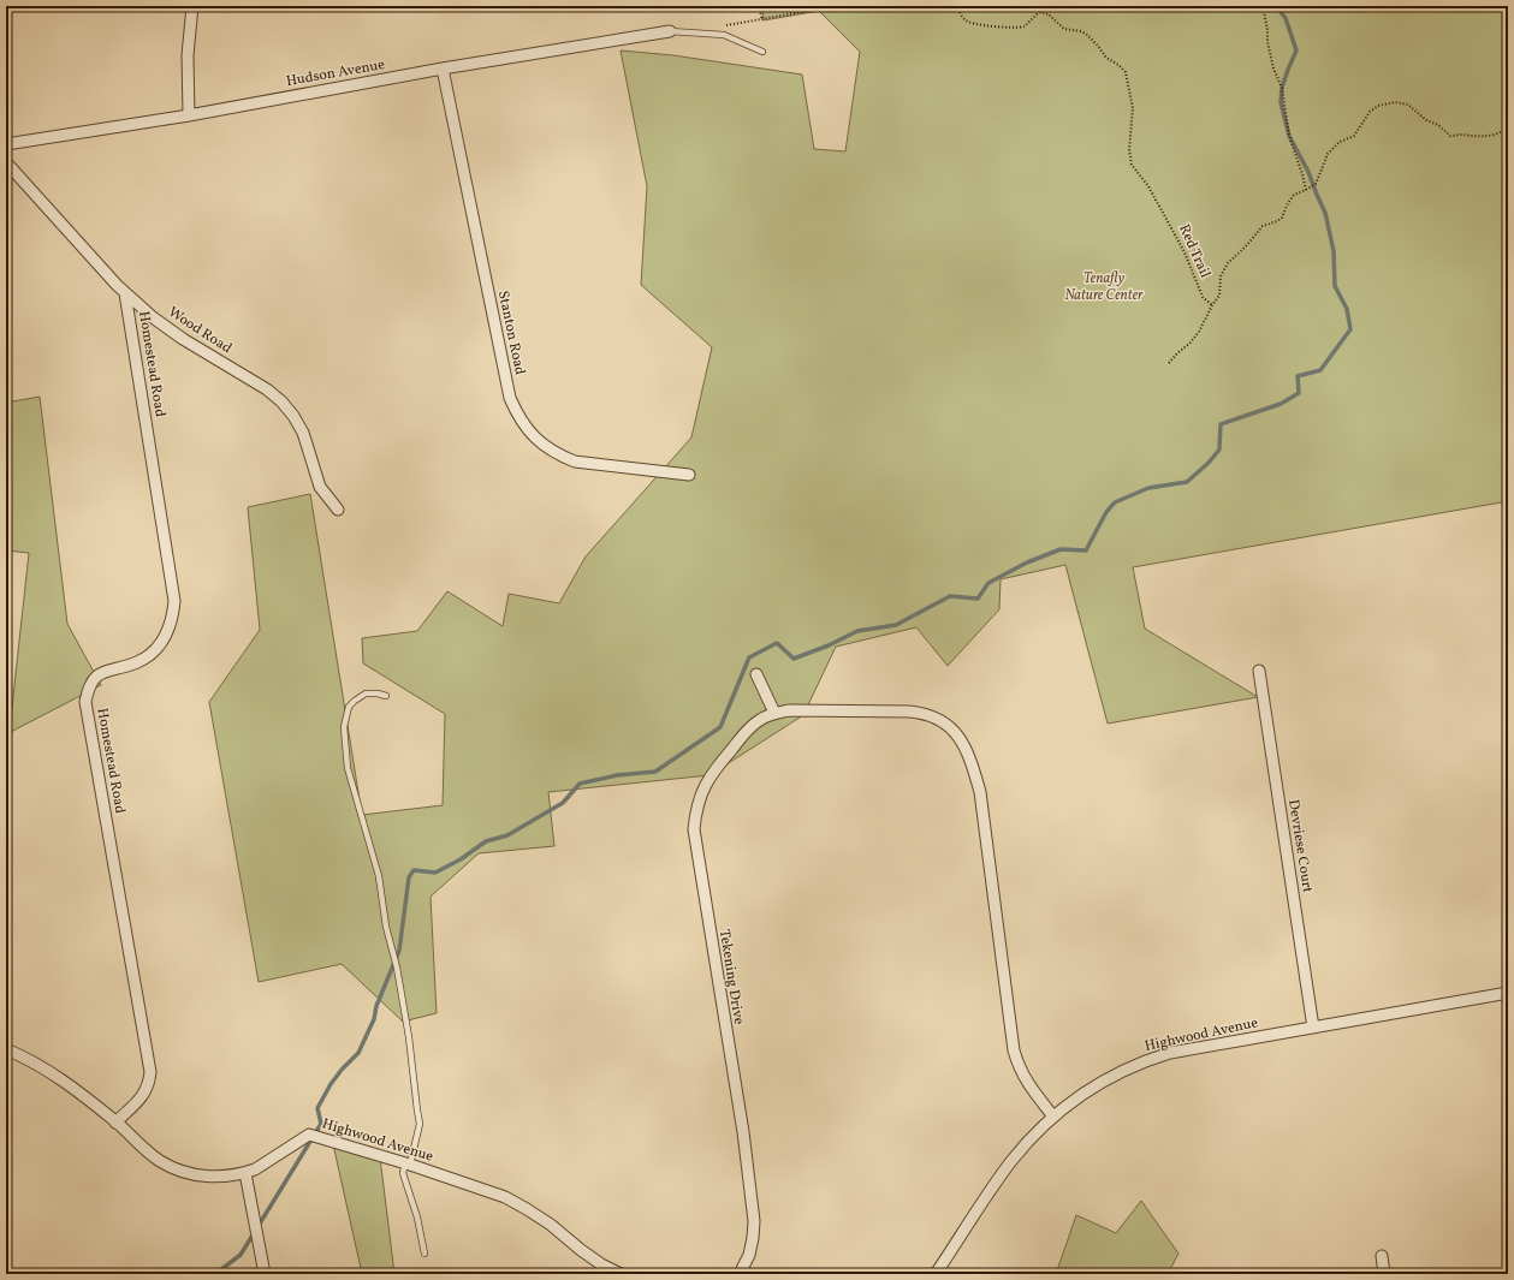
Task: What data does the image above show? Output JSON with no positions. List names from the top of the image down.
{
  "streets": {
    "street": [
      "Hudson Avenue",
      "Wood Road",
      "Stanton Road",
      "Homestead Road",
      "Devriese Court",
      "Tekening Drive",
      "Highwood Avenue"
    ],
    "path": ["Red Trail"]
  },
  "crossings": [
    ["Hudson Avenue", "Stanton Road"],
    ["Wood Road", "Homestead Road"],
    ["Homestead Road", "Highwood Avenue"],
    ["Devriese Court", "Highwood Avenue"],
    ["Tekening Drive", "Highwood Avenue"]
  ],
  "parks": ["Tenafly Nature Center"]
}
